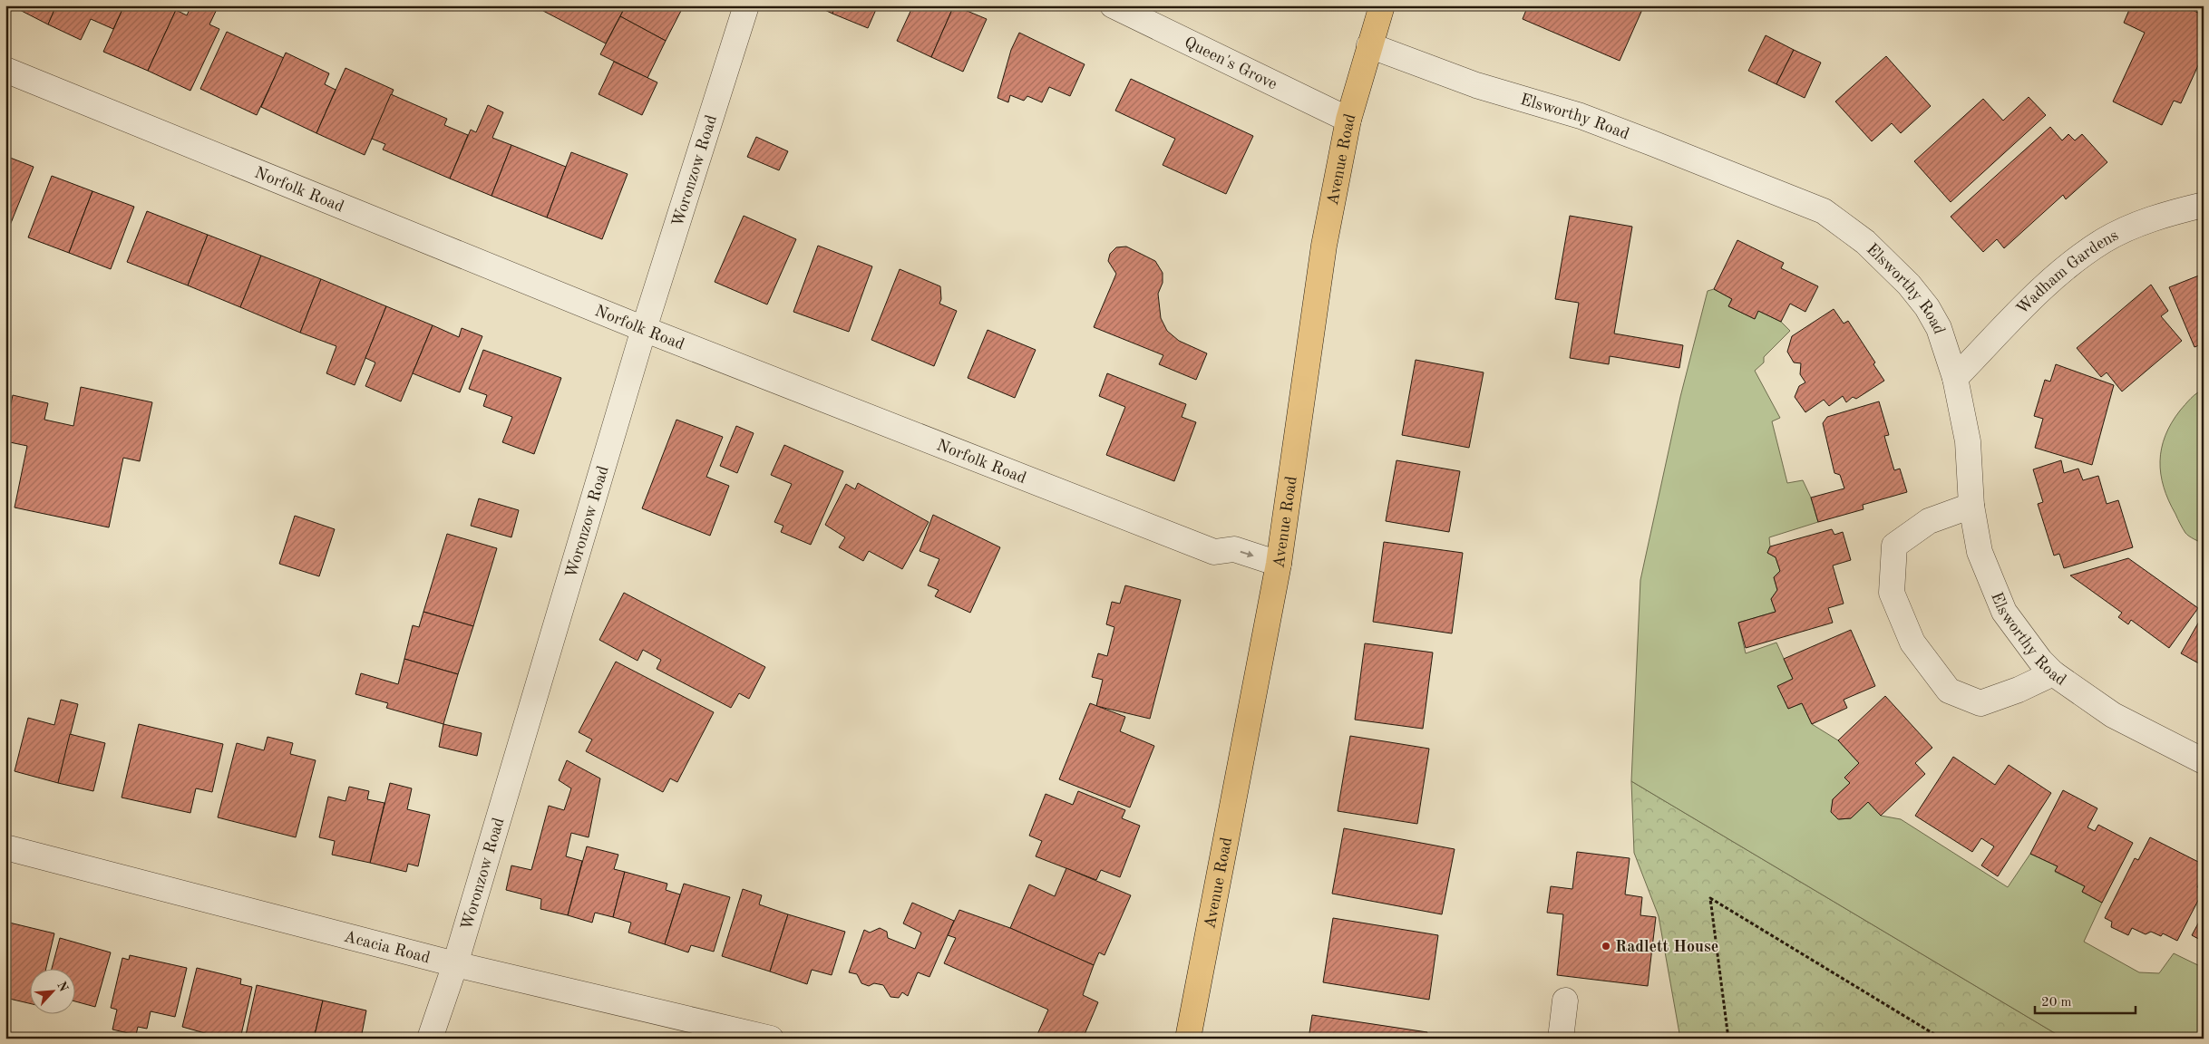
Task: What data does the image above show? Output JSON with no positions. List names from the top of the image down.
{
  "streets": {
    "main road": ["Avenue Road"],
    "street": [
      "Queen's Grove",
      "Elsworthy Road",
      "Woronzow Road",
      "Norfolk Road",
      "Wadham Gardens",
      "Acacia Road"
    ]
  },
  "crossings": [
    ["Queen's Grove", "Avenue Road"],
    ["Elsworthy Road", "Avenue Road"],
    ["Elsworthy Road", "Wadham Gardens"],
    ["Avenue Road", "Norfolk Road"],
    ["Woronzow Road", "Norfolk Road"],
    ["Woronzow Road", "Acacia Road"]
  ],
  "one_way": ["Norfolk Road"],
  "places": ["Radlett House"],
  "scale_bar": "20 m",
  "north": "top right"
}
